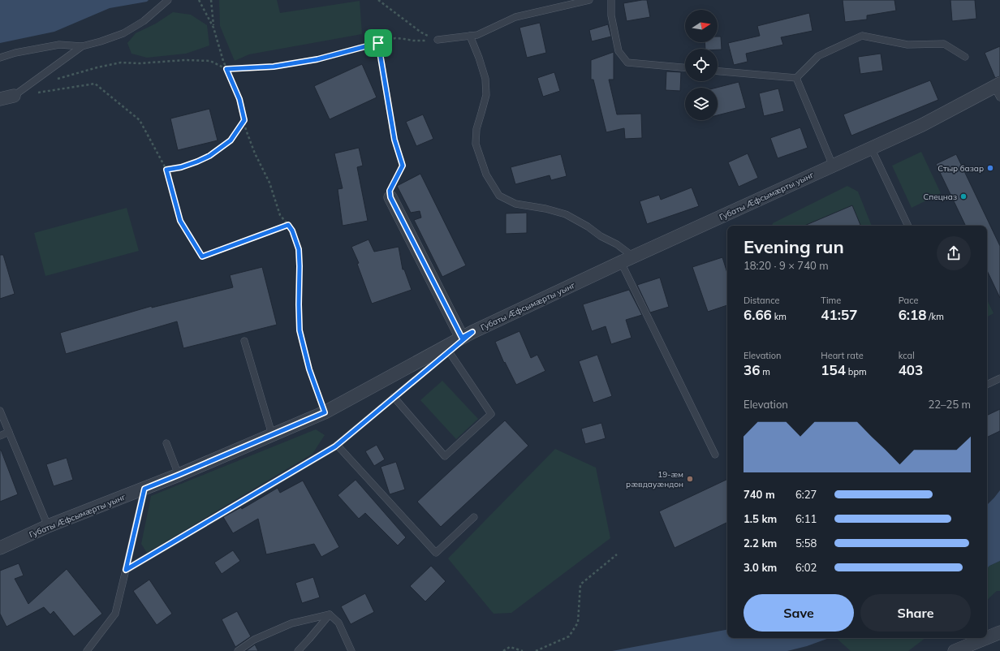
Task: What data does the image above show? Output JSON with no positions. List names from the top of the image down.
{
  "streets": {
    "street": ["Губаты Æфсымæрты уынг"]
  },
  "places": ["Стыр базар", "Спецназ", "19-æм рӕвдауӕндон"],
  "north": "right",
  "page": {
    "heading": ["Evening run", "18:20 · 9 × 740 m"],
    "stats": [
      ["Distance", "6.66 km"],
      ["Time", "41:57"],
      ["Pace", "6:18 /km"],
      ["Elevation", "36 m"],
      ["Heart rate", "154 bpm"],
      ["kcal", "403"]
    ],
    "chart": ["Elevation", "22–25 m"],
    "list": [
      {
        "name": "740 m",
        "note": "6:27"
      },
      {
        "name": "1.5 km",
        "note": "6:11"
      },
      {
        "name": "2.2 km",
        "note": "5:58"
      },
      {
        "name": "3.0 km",
        "note": "6:02"
      }
    ],
    "buttons": ["Save", "Share"]
  }
}
